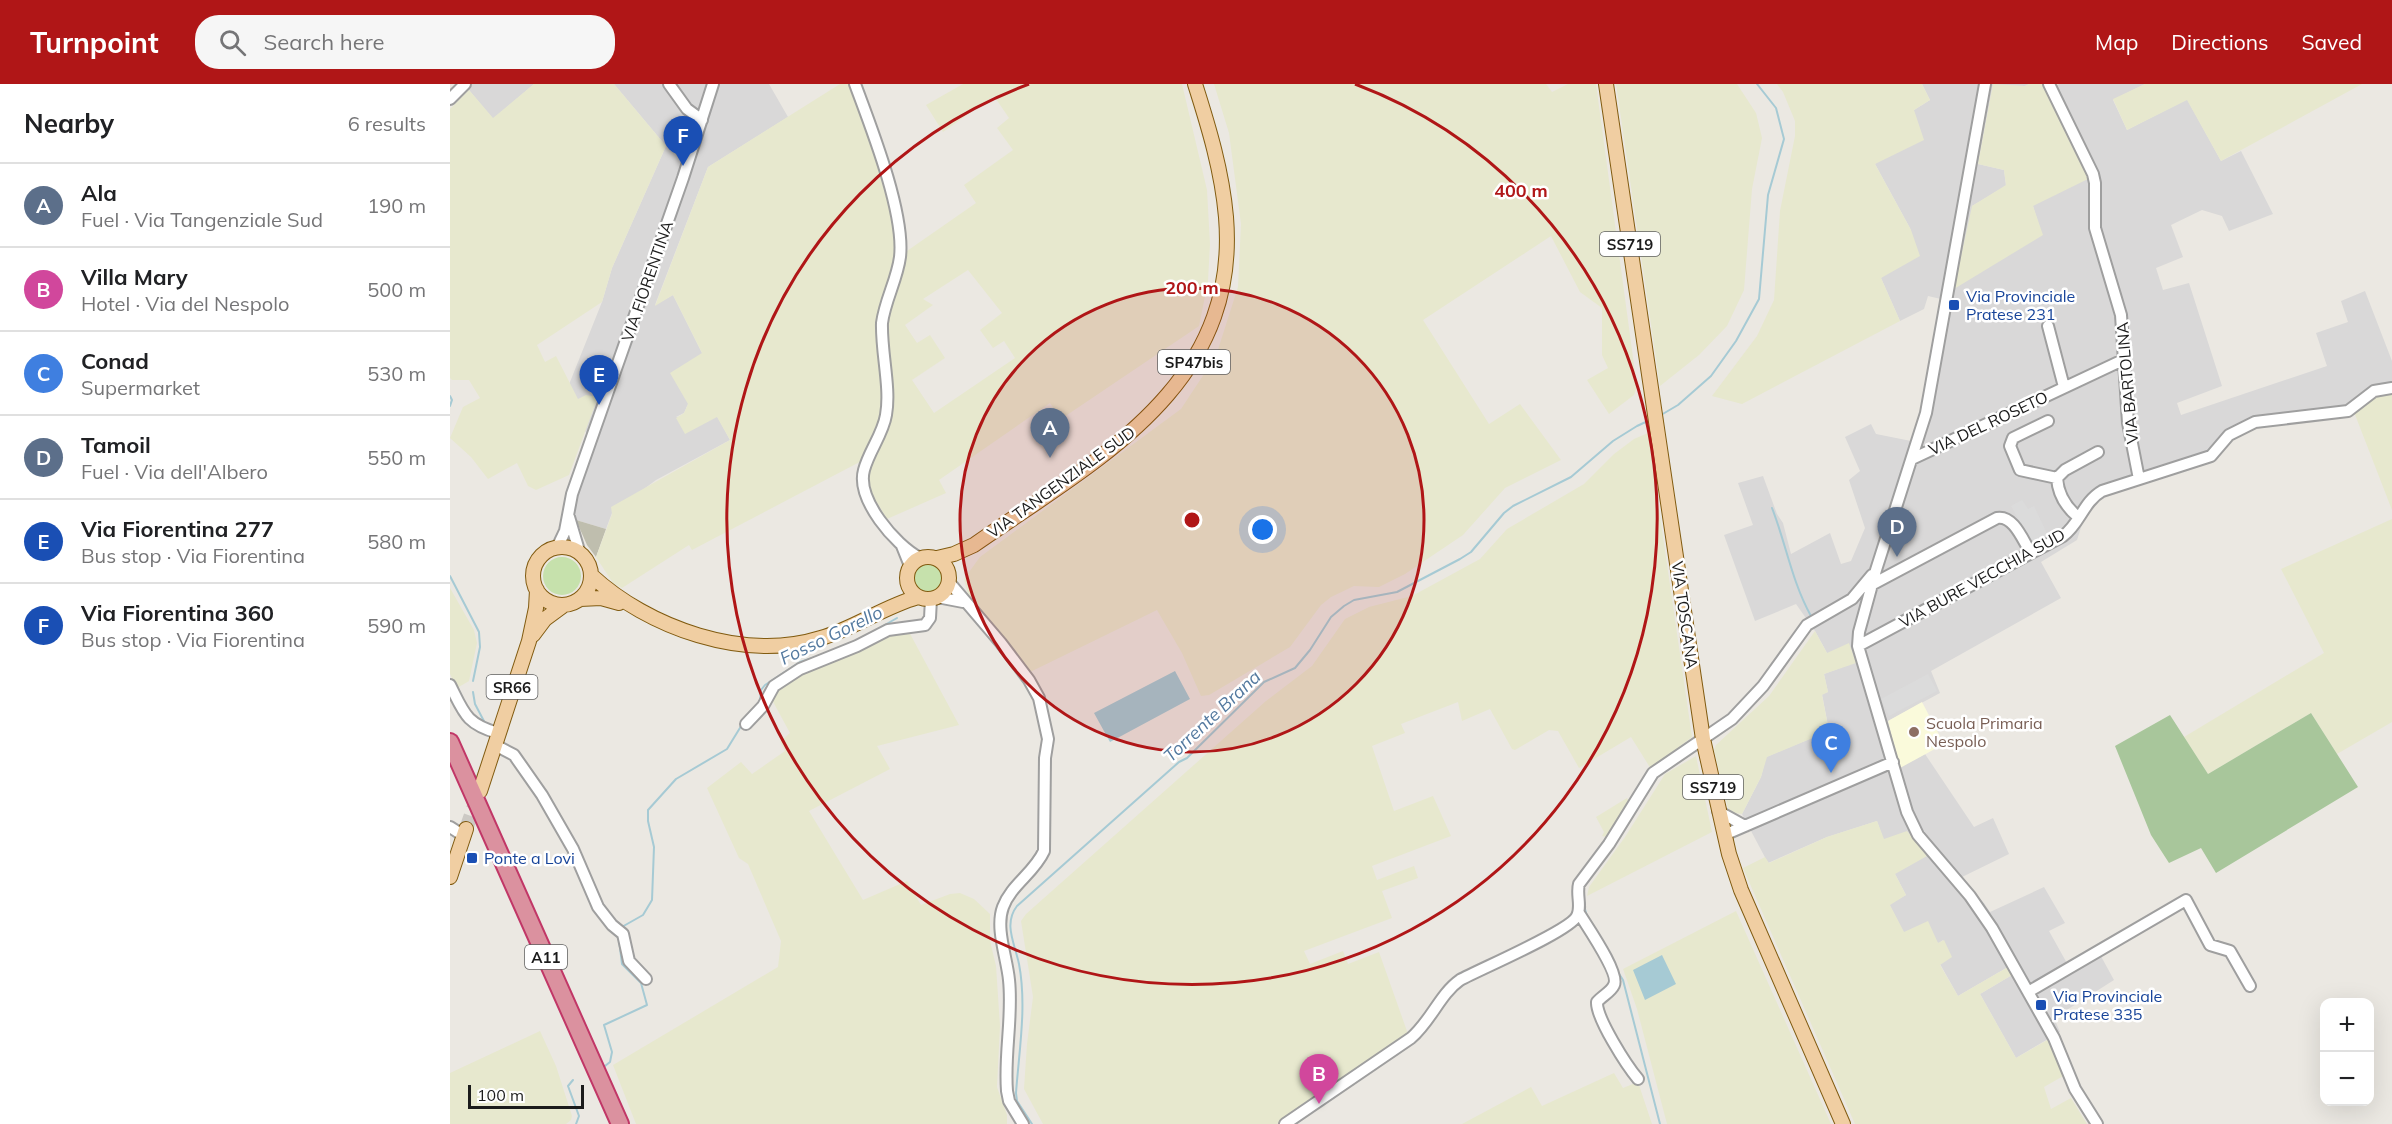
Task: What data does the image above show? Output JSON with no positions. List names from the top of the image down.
{
  "streets": {
    "highway": ["A11"],
    "main road": [
      "SS719",
      "SP47bis",
      "VIA TANGENZIALE SUD",
      "VIA TOSCANA",
      "SR66"
    ],
    "street": [
      "VIA FIORENTINA",
      "VIA BARTOLINA",
      "VIA DEL ROSETO",
      "VIA BURE VECCHIA SUD"
    ]
  },
  "crossings": [
    ["VIA FIORENTINA", "SR66"],
    ["VIA BARTOLINA", "VIA DEL ROSETO"],
    ["VIA BARTOLINA", "VIA BURE VECCHIA SUD"]
  ],
  "water": ["Fosso Gorello", "Torrente Brana"],
  "places": {
    "transit": ["Via Provinciale Pratese 231", "Ponte a Lovi", "Via Provinciale Pratese 335"],
    "other": ["Scuola Primaria Nespolo"]
  },
  "scale_bar": "100 m",
  "page": {
    "header": "Turnpoint",
    "search": "Search here",
    "nav": ["Map", "Directions", "Saved"],
    "heading": ["Nearby", "6 results"],
    "pins": [
      "F",
      "E",
      "A",
      "D",
      "C",
      "B"
    ],
    "list": [
      {
        "mark": "A",
        "name": "Ala",
        "note": "Fuel · Via Tangenziale Sud",
        "value": "190 m"
      },
      {
        "mark": "B",
        "name": "Villa Mary",
        "note": "Hotel · Via del Nespolo",
        "value": "500 m"
      },
      {
        "mark": "C",
        "name": "Conad",
        "note": "Supermarket",
        "value": "530 m"
      },
      {
        "mark": "D",
        "name": "Tamoil",
        "note": "Fuel · Via dell'Albero",
        "value": "550 m"
      },
      {
        "mark": "E",
        "name": "Via Fiorentina 277",
        "note": "Bus stop · Via Fiorentina",
        "value": "580 m"
      },
      {
        "mark": "F",
        "name": "Via Fiorentina 360",
        "note": "Bus stop · Via Fiorentina",
        "value": "590 m"
      }
    ],
    "map_buttons": ["+", "−"],
    "scale": "100 m"
  },
  "rings": ["400 m", "200 m"]
}
